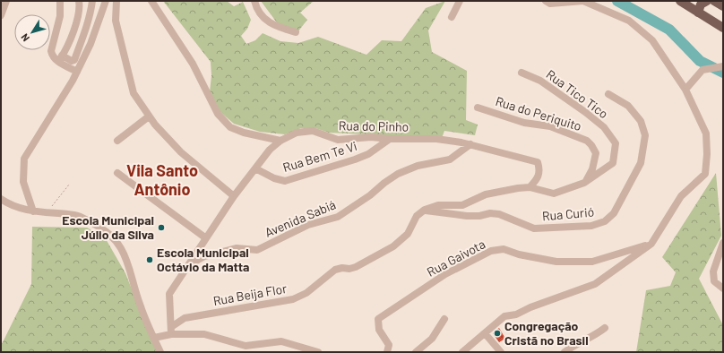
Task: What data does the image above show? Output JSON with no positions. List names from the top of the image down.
{
  "streets": {
    "street": [
      "Rua Tico Tico",
      "Rua do Periquito",
      "Rua do Pinho",
      "Rua Bem Te Vi",
      "Rua Curió",
      "Avenida Sabiá",
      "Rua Gaivota",
      "Rua Beija Flor"
    ]
  },
  "crossings": [
    ["Rua Tico Tico", "Rua do Periquito"],
    ["Rua do Pinho", "Rua Bem Te Vi"],
    ["Rua do Pinho", "Avenida Sabiá"],
    ["Rua do Pinho", "Rua Beija Flor"],
    ["Rua Curió", "Rua Beija Flor"]
  ],
  "districts": ["Vila Santo Antônio"],
  "places": ["Escola Municipal Júlio da Silva", "Escola Municipal Octávio da Matta", "Congregação Cristã no Brasil"],
  "north": "bottom left"
}
